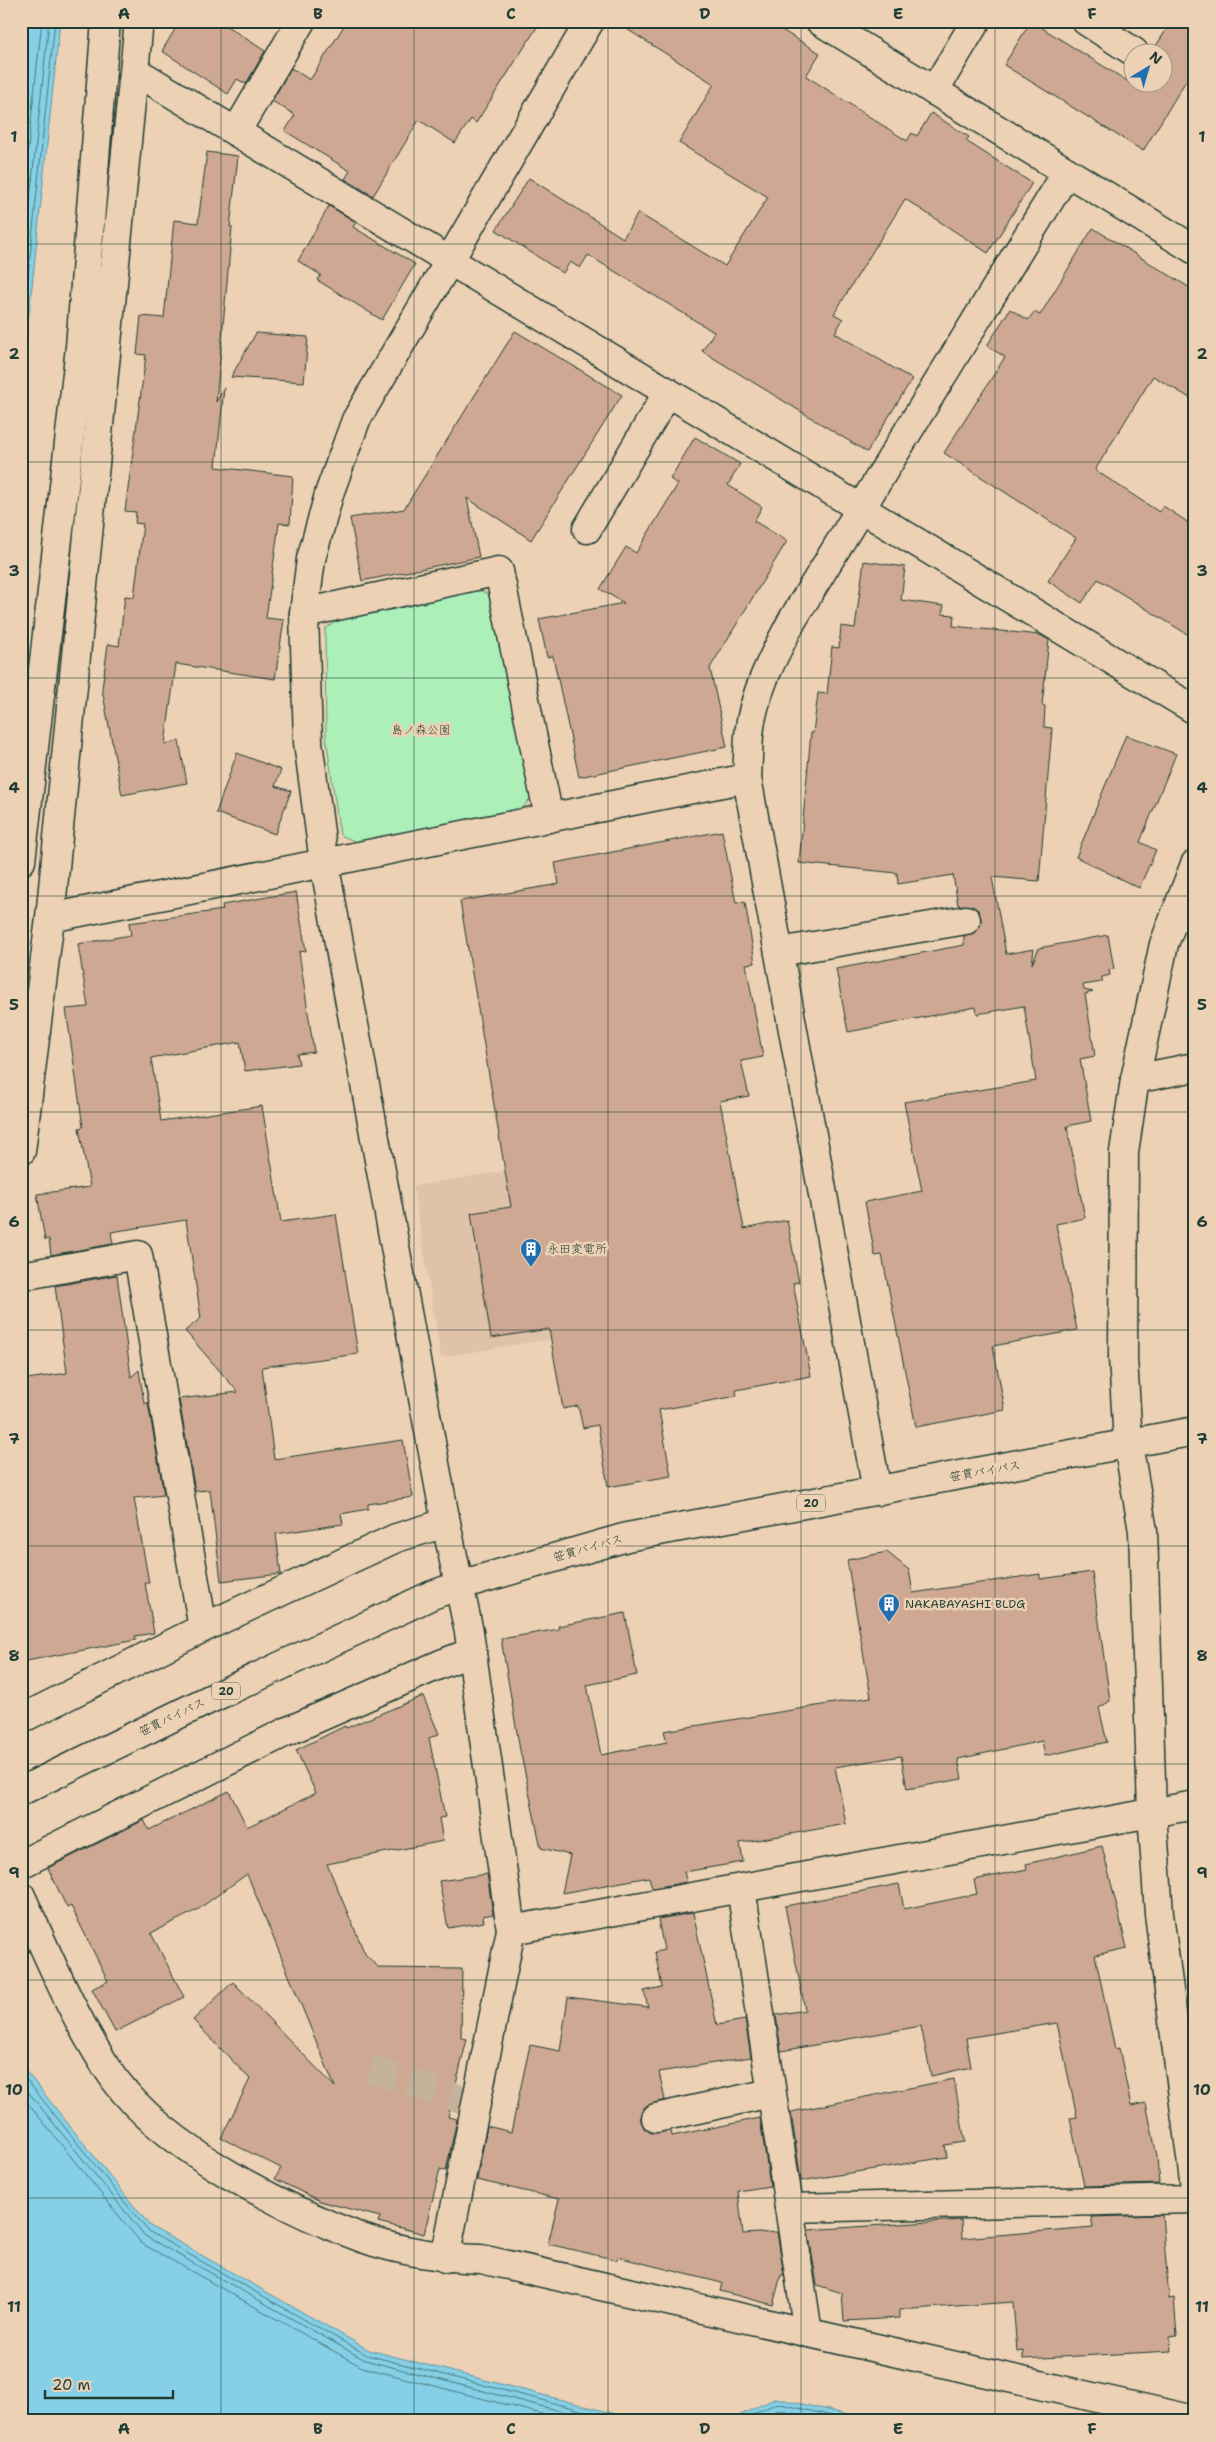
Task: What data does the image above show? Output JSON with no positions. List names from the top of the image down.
{
  "streets": {
    "street": ["笹貫バイパス", "20"]
  },
  "parks": ["島ノ森公園"],
  "places": {
    "building": ["永田変電所", "NAKABAYASHI BLDG"]
  },
  "scale_bar": "20 m",
  "north": "top right",
  "grid": {
    "columns": [
      "A",
      "B",
      "C",
      "D",
      "E",
      "F"
    ],
    "rows": [
      "1",
      "2",
      "3",
      "4",
      "5",
      "6",
      "7",
      "8",
      "9",
      "10",
      "11"
    ]
  }
}
